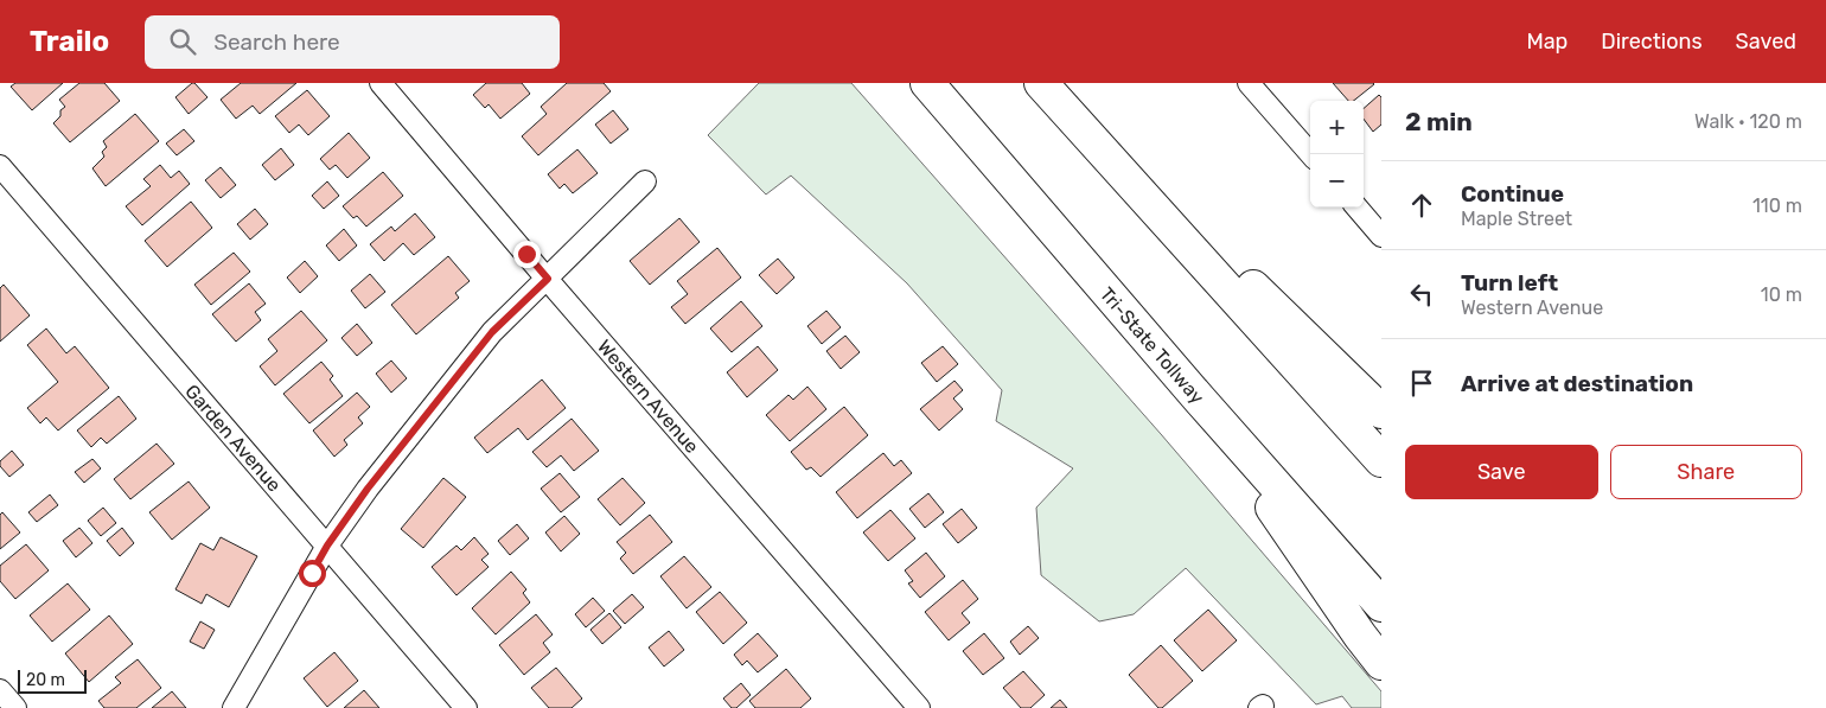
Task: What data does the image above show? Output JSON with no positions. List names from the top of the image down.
{
  "streets": {
    "highway": ["Tri-State Tollway"],
    "street": ["Western Avenue", "Garden Avenue"]
  },
  "scale_bar": "20 m",
  "page": {
    "header": "Trailo",
    "search": "Search here",
    "nav": ["Map", "Directions", "Saved"],
    "heading": ["2 min", "Walk · 120 m"],
    "map_buttons": ["+", "−"],
    "list": [
      ["Continue", "Maple Street", "110 m"],
      ["Turn left", "Western Avenue", "10 m"],
      "Arrive at destination"
    ],
    "buttons": ["Save", "Share"],
    "scale": "20 m"
  }
}
